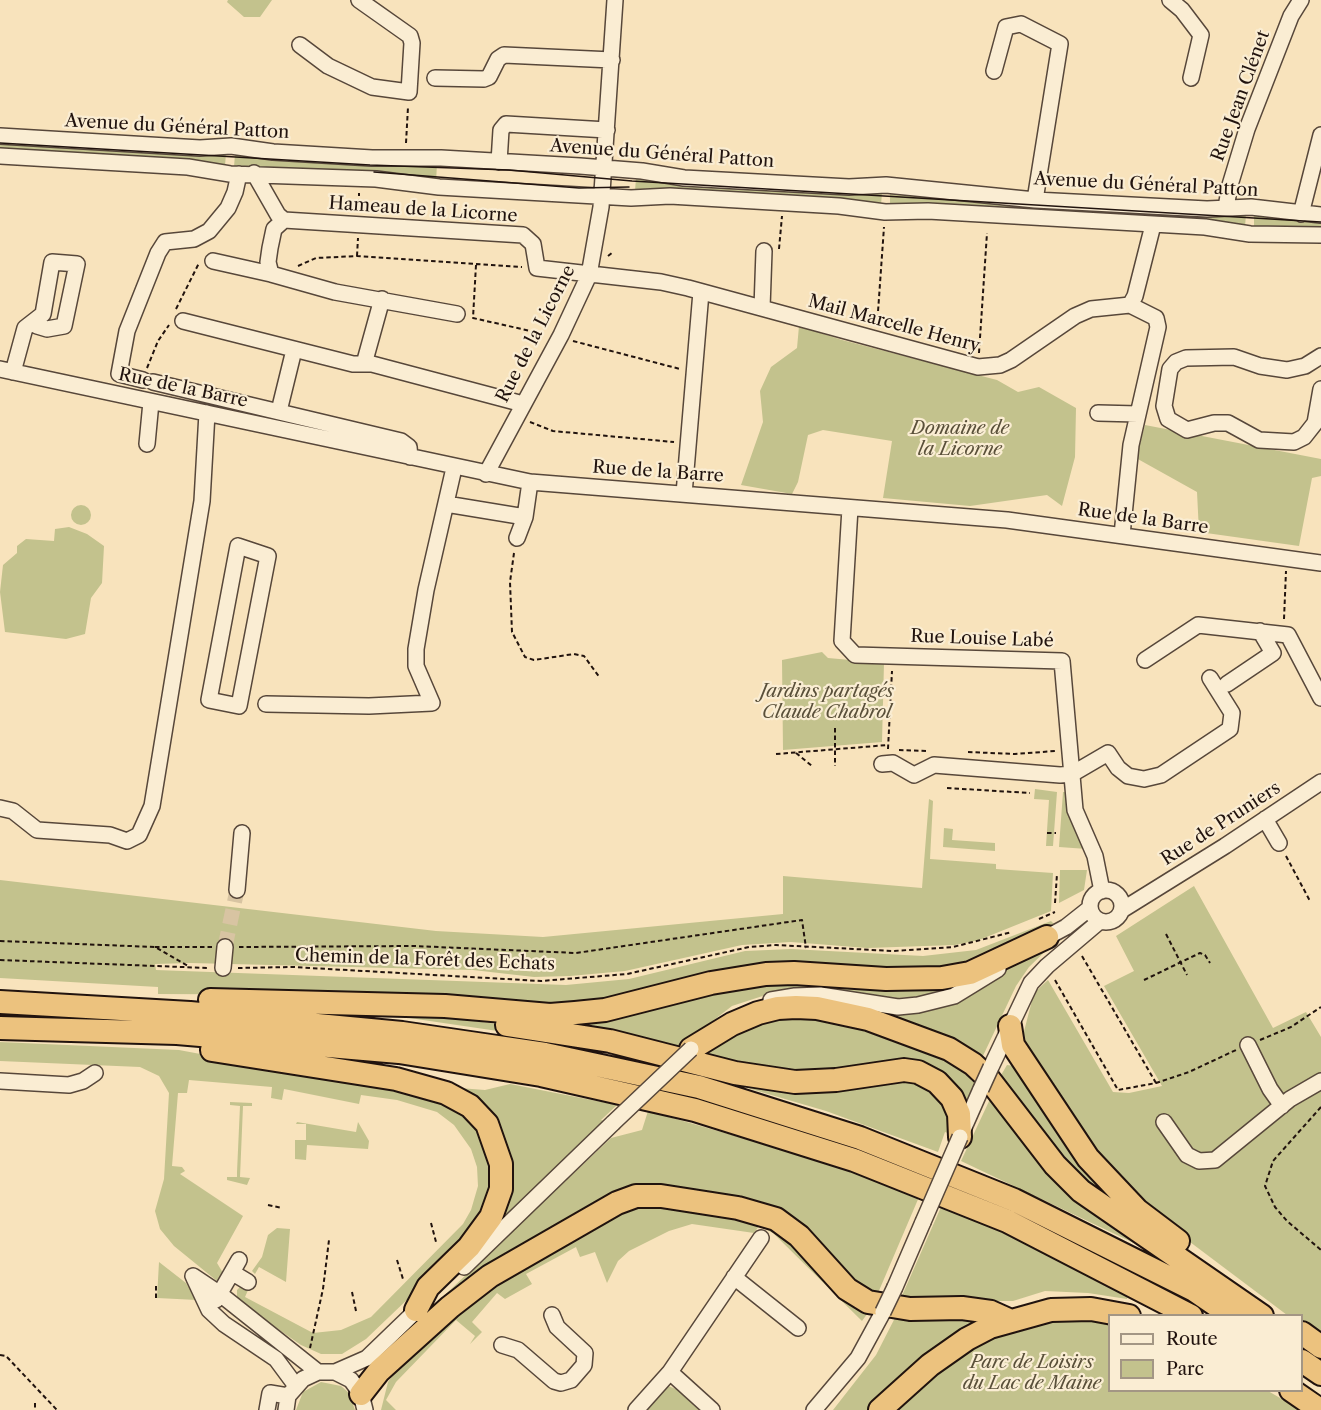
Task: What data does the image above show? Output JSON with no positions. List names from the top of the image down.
{
  "streets": {
    "street": [
      "Rue Jean Clénet",
      "Avenue du Général Patton",
      "Hameau de la Licorne",
      "Mail Marcelle Henry",
      "Rue de la Licorne",
      "Rue de la Barre",
      "Rue Louise Labé",
      "Rue de Pruniers"
    ],
    "path": ["Chemin de la Forêt des Echats"]
  },
  "crossings": [
    ["Rue Jean Clénet", "Avenue du Général Patton"],
    ["Avenue du Général Patton", "Rue de la Licorne"],
    ["Mail Marcelle Henry", "Rue de la Licorne"],
    ["Rue de la Licorne", "Rue de la Barre"],
    ["Rue de la Barre", "Rue Louise Labé"],
    ["Rue Louise Labé", "Rue de Pruniers"]
  ],
  "parks": ["Domaine de la Licorne", "Jardins partagés Claude Chabrol", "Parc de Loisirs du Lac de Maine"],
  "legend": ["Route", "Parc"]
}
